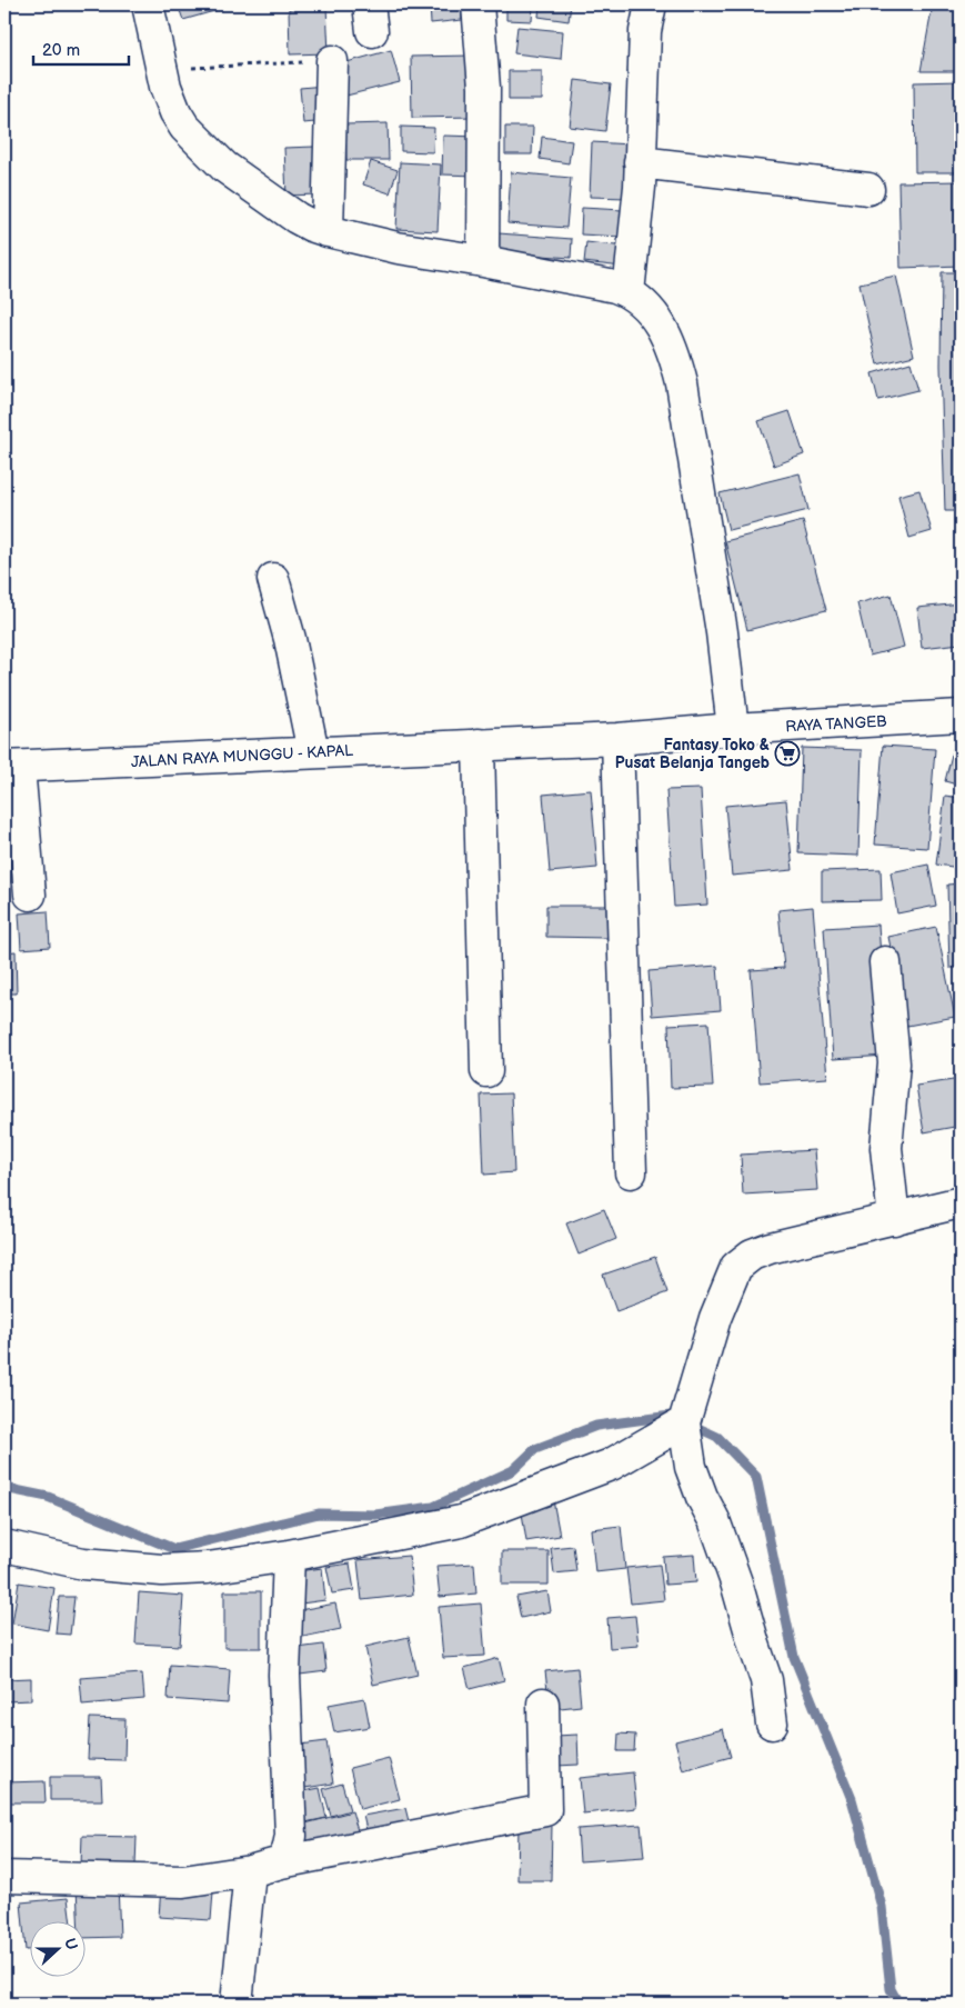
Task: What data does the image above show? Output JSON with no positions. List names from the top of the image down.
{
  "streets": {
    "street": ["RAYA TANGEB", "JALAN RAYA MUNGGU - KAPAL"]
  },
  "crossings": [
    ["RAYA TANGEB", "JALAN RAYA MUNGGU - KAPAL"]
  ],
  "places": {
    "supermarket": ["Fantasy Toko & Pusat Belanja Tangeb"]
  },
  "scale_bar": "20 m",
  "north": "right"
}
